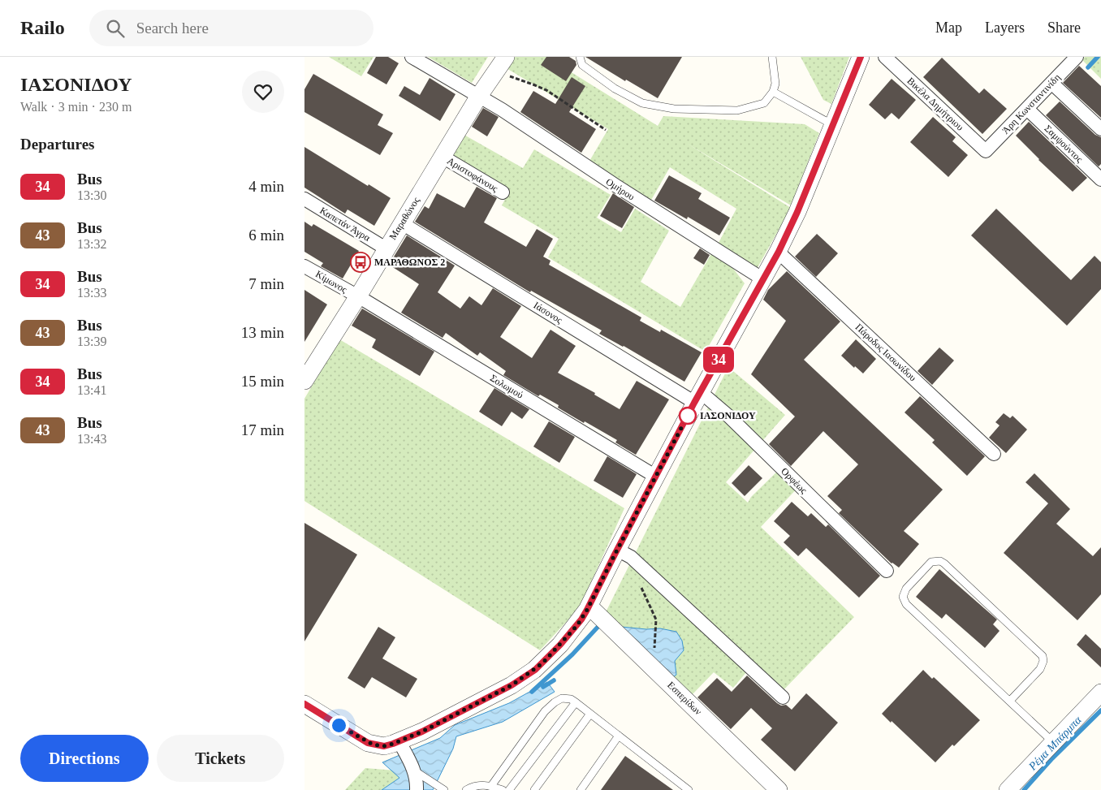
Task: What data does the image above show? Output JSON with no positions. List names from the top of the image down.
{
  "streets": {
    "street": [
      "Βικέλα Δημήτριου",
      "Άρη Κωνσταντινίδη",
      "Σαμψούντος",
      "Αριστοφάνους",
      "Ομήρου",
      "Μαραθώνος",
      "Καπετάν Άγρα",
      "Κίμωνος",
      "Ιάσονος",
      "Πάροδος Ιασωνίδου",
      "Σολωμού",
      "Ορφέως",
      "Εσπερίδων"
    ]
  },
  "crossings": [
    ["Βικέλα Δημήτριου", "Άρη Κωνσταντινίδη"],
    ["Άρη Κωνσταντινίδη", "Σαμψούντος"],
    ["Αριστοφάνους", "Μαραθώνος"],
    ["Ομήρου", "Μαραθώνος"],
    ["Μαραθώνος", "Καπετάν Άγρα"],
    ["Μαραθώνος", "Κίμωνος"],
    ["Μαραθώνος", "Ιάσονος"],
    ["Μαραθώνος", "Σολωμού"],
    ["Κίμωνος", "Σολωμού"],
    ["Ιάσονος", "Ορφέως"]
  ],
  "water": ["Ρέμα Μπάρμπα"],
  "places": {
    "bus stop": ["ΜΑΡΑΘΩΝΟΣ 2"],
    "other": ["ΙΑΣΟΝΙΔΟΥ"]
  },
  "lines": ["bus line 34"],
  "page": {
    "header": "Railo",
    "search": "Search here",
    "nav": ["Map", "Layers", "Share"],
    "heading": [
      ["ΙΑΣΟΝΙΔΟΥ", "Walk · 3 min · 230 m"],
      "Departures"
    ],
    "on_map": "34",
    "list": [
      {
        "mark": "34",
        "name": "Bus",
        "note": "13:30",
        "value": "4 min"
      },
      {
        "mark": "43",
        "name": "Bus",
        "note": "13:32",
        "value": "6 min"
      },
      {
        "mark": "34",
        "name": "Bus",
        "note": "13:33",
        "value": "7 min"
      },
      {
        "mark": "43",
        "name": "Bus",
        "note": "13:39",
        "value": "13 min"
      },
      {
        "mark": "34",
        "name": "Bus",
        "note": "13:41",
        "value": "15 min"
      },
      {
        "mark": "43",
        "name": "Bus",
        "note": "13:43",
        "value": "17 min"
      }
    ],
    "buttons": ["Directions", "Tickets"]
  }
}
